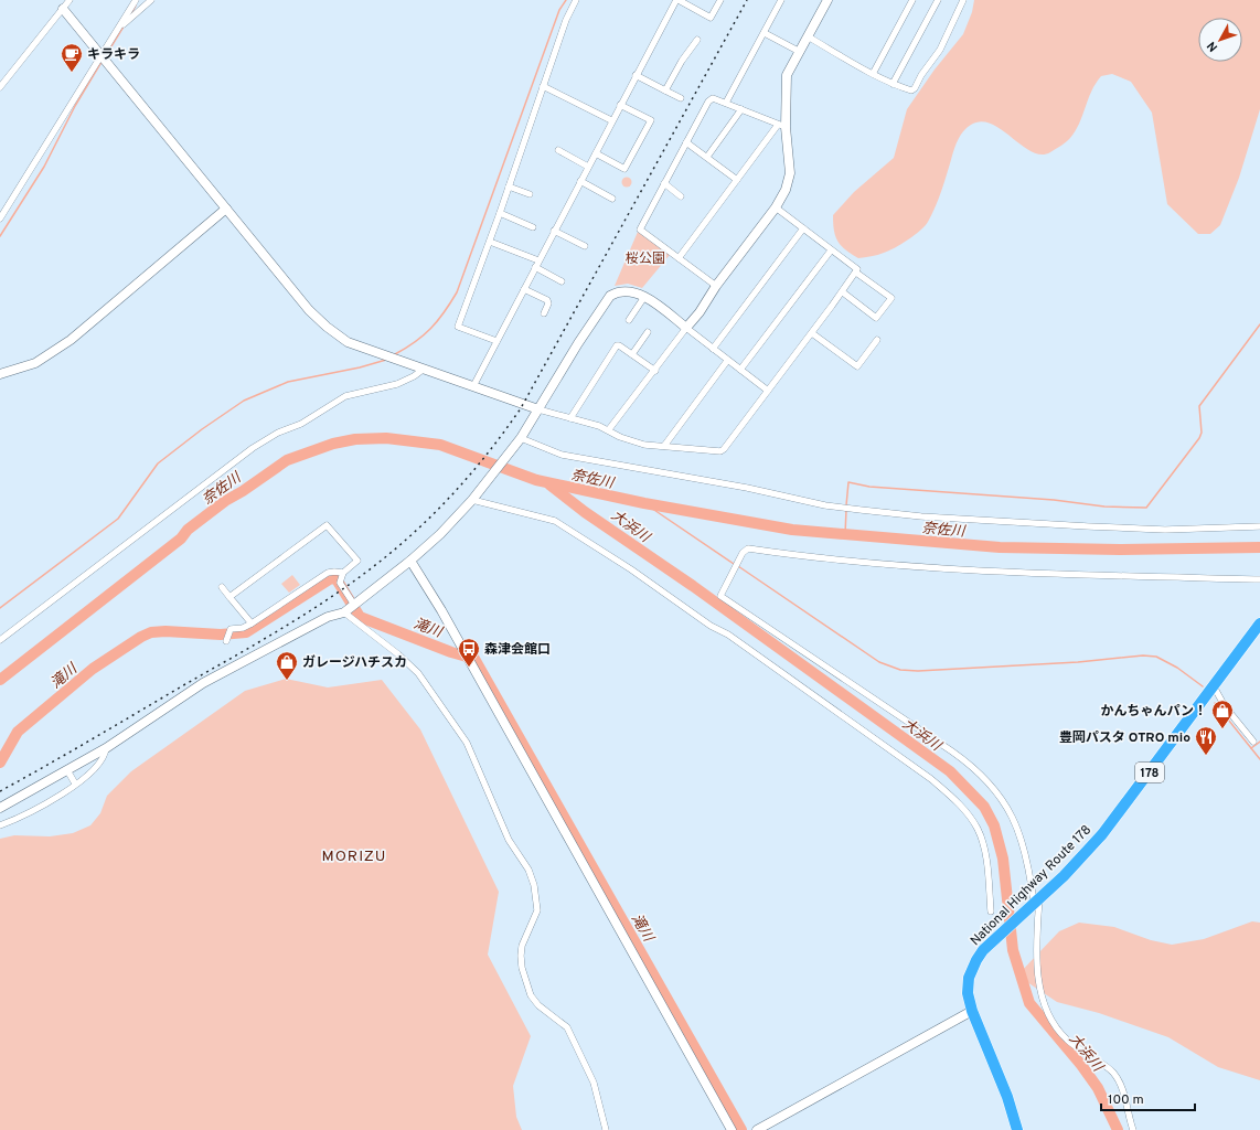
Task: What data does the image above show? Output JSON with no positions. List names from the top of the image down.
{
  "streets": {
    "highway": ["178", "National Highway Route 178"]
  },
  "districts": ["MORIZU"],
  "water": ["奈佐川", "大浜川", "滝川"],
  "parks": ["桜公園"],
  "places": {
    "cafe": ["キラキラ"],
    "bus stop": ["森津会館口"],
    "shop": ["ガレージハチスカ", "かんちゃんパン！"],
    "restaurant": ["豊岡パスタ OTRO mio"]
  },
  "scale_bar": "100 m",
  "north": "bottom left"
}
